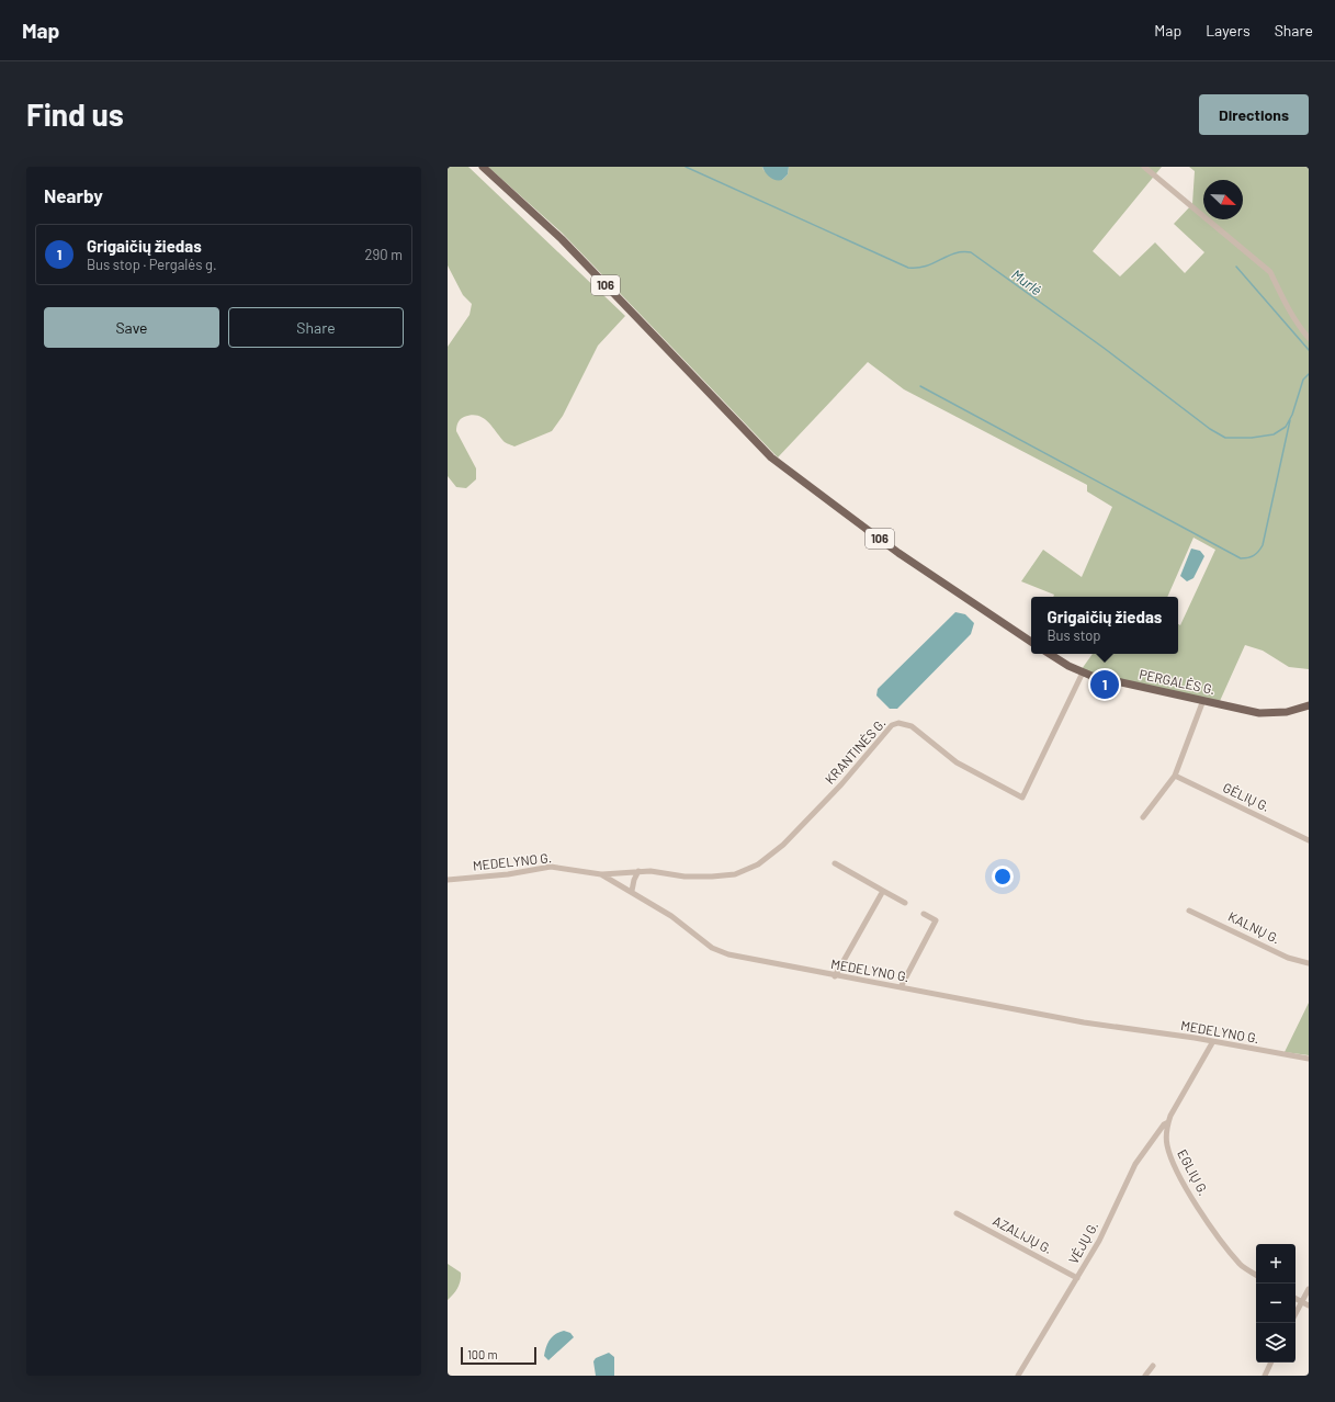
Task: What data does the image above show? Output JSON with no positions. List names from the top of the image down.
{
  "streets": {
    "main road": ["106", "PERGALĖS G."],
    "street": [
      "KRANTINĖS G.",
      "GĖLIŲ G.",
      "MEDELYNO G.",
      "KALNŲ G.",
      "EGLIŲ G.",
      "AZALIJŲ G.",
      "VĖJŲ G."
    ]
  },
  "crossings": [
    ["PERGALĖS G.", "KRANTINĖS G."],
    ["KRANTINĖS G.", "MEDELYNO G."],
    ["MEDELYNO G.", "EGLIŲ G."],
    ["EGLIŲ G.", "VĖJŲ G."],
    ["AZALIJŲ G.", "VĖJŲ G."]
  ],
  "water": ["Murlė"],
  "scale_bar": "100 m",
  "north": "bottom right",
  "page": {
    "header": "Map",
    "nav": ["Map", "Layers", "Share"],
    "buttons": [
      "Directions",
      ["Save", "Share"]
    ],
    "title": "Find us",
    "heading": "Nearby",
    "list": [
      {
        "mark": "1",
        "name": "Grigaičių žiedas",
        "note": "Bus stop · Pergalės g.",
        "value": "290 m"
      }
    ],
    "popup": ["Grigaičių žiedas", "Bus stop"],
    "pins": "1",
    "map_buttons": ["+", "−"],
    "scale": "100 m"
  }
}
